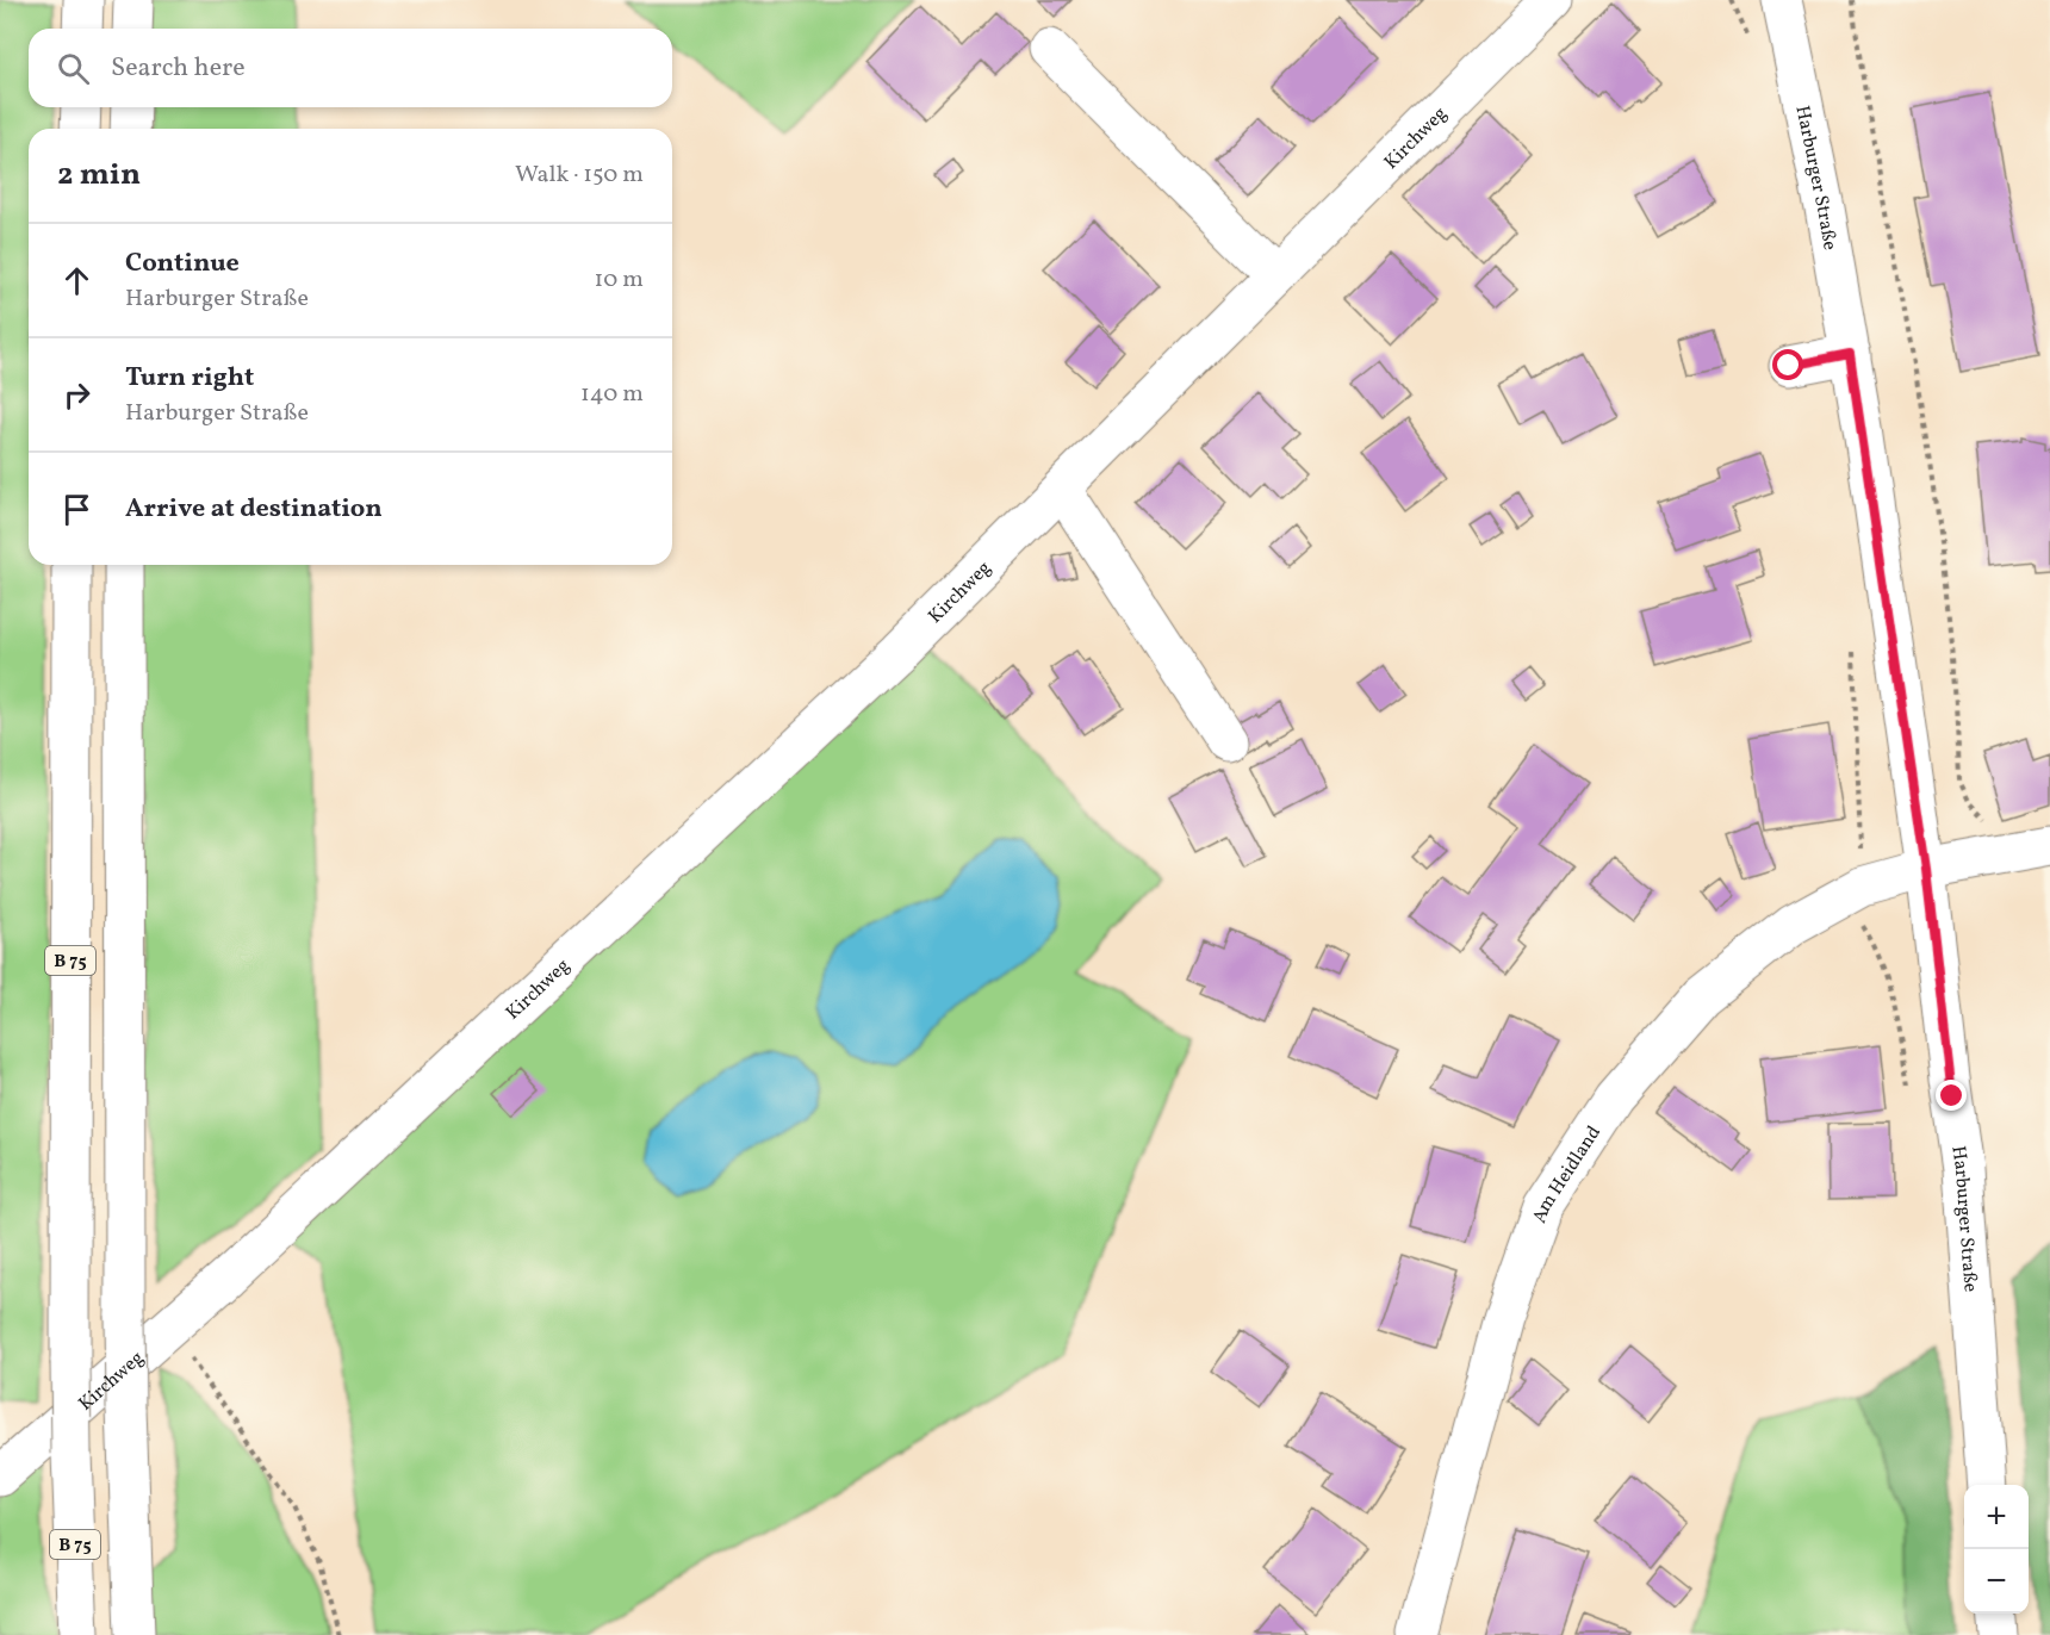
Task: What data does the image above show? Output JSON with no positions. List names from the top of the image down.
{
  "streets": {
    "main road": [
      "Kirchweg",
      "Harburger Straße",
      "B 75",
      "Am Heidland"
    ]
  },
  "crossings": [
    ["Harburger Straße", "Am Heidland"]
  ],
  "page": {
    "search": "Search here",
    "heading": ["2 min", "Walk · 150 m"],
    "list": [
      ["Continue", "Harburger Straße", "10 m"],
      ["Turn right", "Harburger Straße", "140 m"],
      "Arrive at destination"
    ],
    "map_buttons": ["+", "−"]
  }
}
